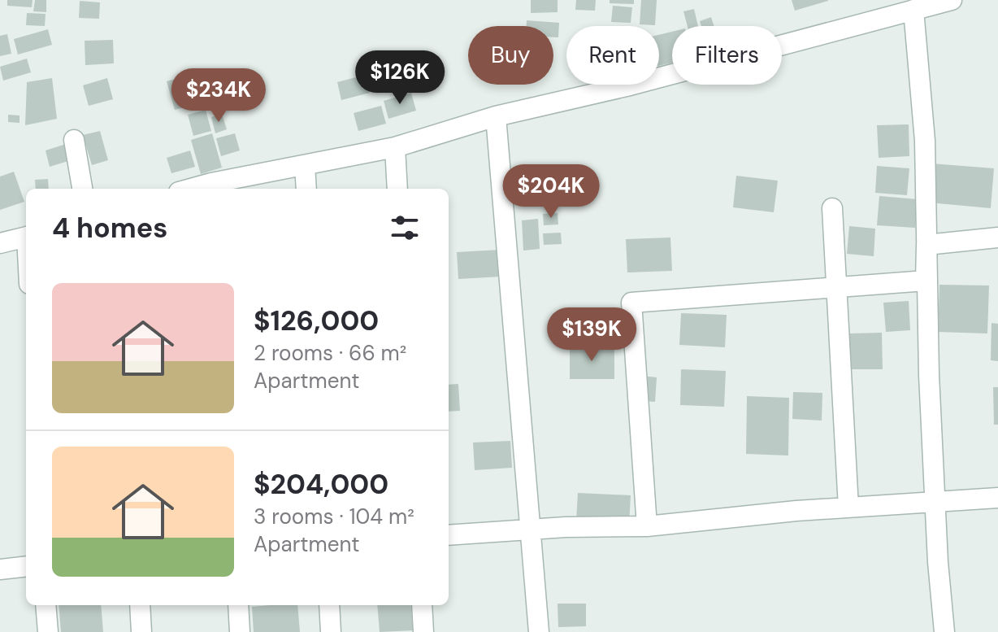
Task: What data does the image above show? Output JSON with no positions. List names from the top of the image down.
{
  "page": {
    "chip": ["Buy", "Rent", "Filters"],
    "price": [
      "$126K",
      "$234K",
      "$204K",
      "$139K"
    ],
    "heading": "4 homes",
    "list": [
      {
        "name": "$126,000",
        "note": "2 rooms · 66 m² · Apartment"
      },
      {
        "name": "$204,000",
        "note": "3 rooms · 104 m² · Apartment"
      }
    ]
  }
}
